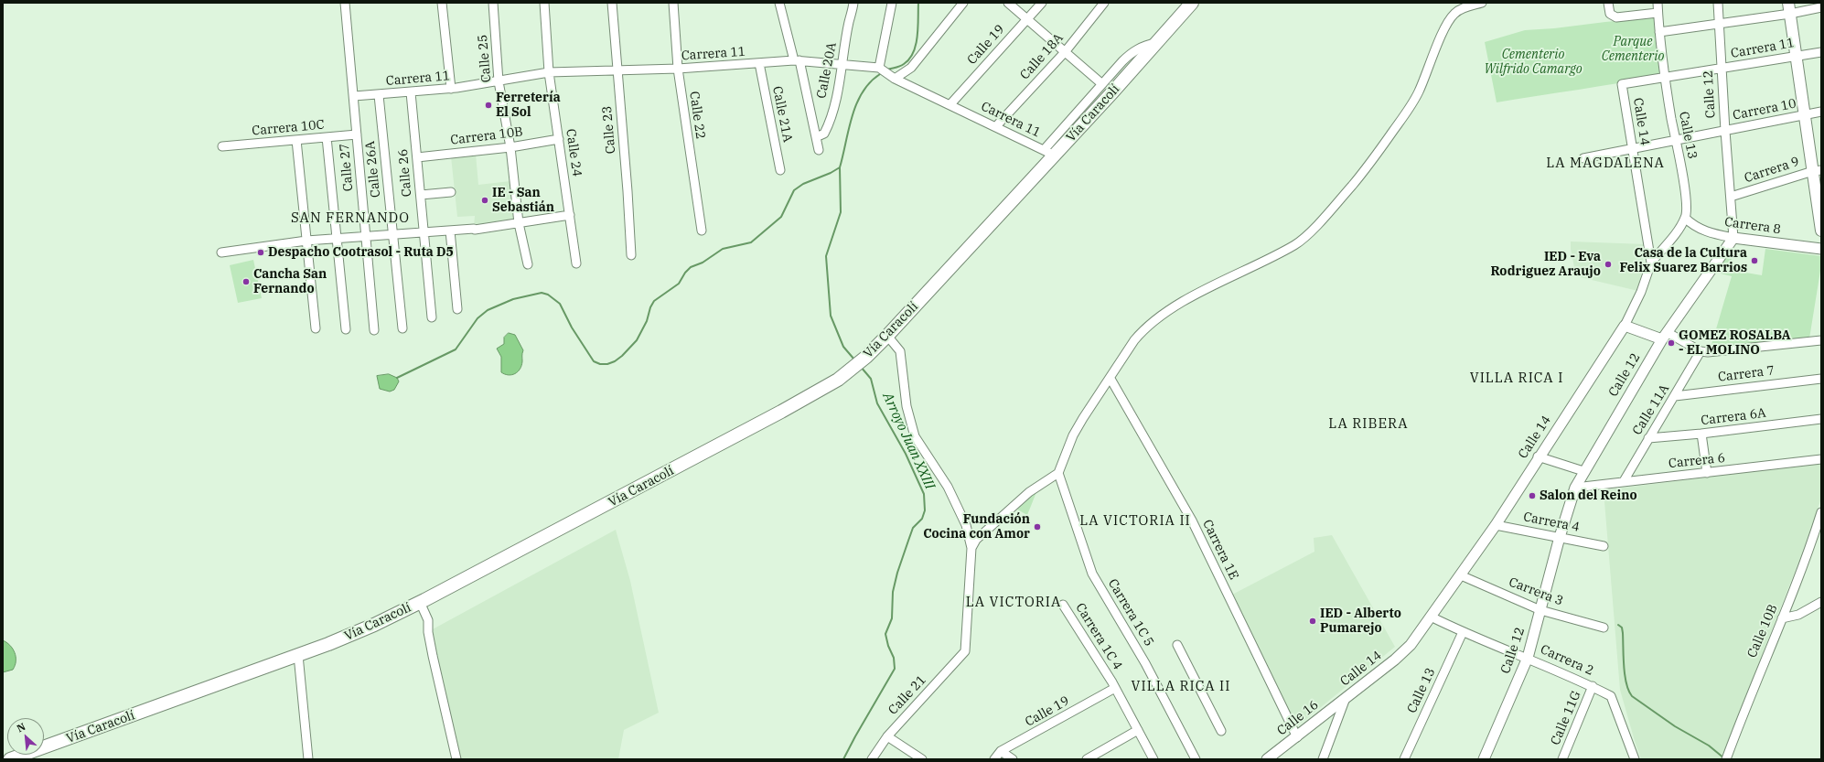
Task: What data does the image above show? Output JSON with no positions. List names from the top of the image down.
{
  "streets": {
    "main road": ["Vía Caracolí"],
    "street": [
      "Calle 19",
      "Carrera 11",
      "Calle 18A",
      "Calle 25",
      "Calle 20A",
      "Calle 12",
      "Carrera 10",
      "Calle 21A",
      "Calle 22",
      "Calle 14",
      "Carrera 10C",
      "Calle 23",
      "Calle 13",
      "Carrera 10B",
      "Calle 24",
      "Calle 27",
      "Calle 26A",
      "Carrera 9",
      "Calle 26",
      "Carrera 8",
      "Carrera 7",
      "Calle 11A",
      "Carrera 6A",
      "Carrera 6",
      "Carrera 4",
      "Carrera 1E",
      "Carrera 3",
      "Carrera 1C 5",
      "Calle 10B",
      "Carrera 1C 4",
      "Carrera 2",
      "Calle 21",
      "Calle 16",
      "Calle 11G"
    ]
  },
  "crossings": [
    ["Calle 19", "Carrera 11"],
    ["Calle 19", "Carrera 1C 4"],
    ["Carrera 11", "Calle 18A"],
    ["Carrera 11", "Calle 25"],
    ["Carrera 11", "Calle 20A"],
    ["Carrera 11", "Calle 12"],
    ["Carrera 11", "Vía Caracolí"],
    ["Carrera 11", "Calle 21A"],
    ["Carrera 11", "Calle 22"],
    ["Carrera 11", "Calle 14"],
    ["Carrera 11", "Calle 23"],
    ["Carrera 11", "Calle 13"],
    ["Carrera 11", "Calle 24"],
    ["Carrera 11", "Calle 27"],
    ["Carrera 11", "Calle 26A"],
    ["Carrera 11", "Calle 26"],
    ["Calle 25", "Carrera 10B"],
    ["Calle 12", "Carrera 10"],
    ["Calle 12", "Carrera 9"],
    ["Calle 12", "Carrera 8"],
    ["Calle 12", "Carrera 6"],
    ["Calle 12", "Carrera 4"],
    ["Calle 12", "Carrera 3"],
    ["Calle 12", "Carrera 2"],
    ["Carrera 10", "Calle 14"],
    ["Carrera 10", "Calle 13"],
    ["Calle 14", "Carrera 4"],
    ["Calle 14", "Carrera 3"],
    ["Calle 14", "Carrera 2"],
    ["Calle 14", "Calle 16"],
    ["Carrera 10C", "Calle 27"],
    ["Calle 13", "Carrera 8"],
    ["Calle 13", "Carrera 2"],
    ["Carrera 10B", "Calle 24"],
    ["Carrera 10B", "Calle 26"],
    ["Carrera 7", "Calle 11A"],
    ["Calle 11A", "Carrera 6A"],
    ["Calle 11A", "Carrera 6"],
    ["Carrera 1E", "Calle 16"],
    ["Carrera 2", "Calle 11G"]
  ],
  "districts": [
    "LA MAGDALENA",
    "SAN FERNANDO",
    "VILLA RICA I",
    "LA RIBERA",
    "LA VICTORIA II",
    "LA VICTORIA",
    "VILLA RICA II"
  ],
  "water": ["Arroyo Juan XXIII"],
  "parks": ["Parque Cementerio", "Cementerio Wilfrido Camargo"],
  "places": [
    "Ferretería El Sol",
    "IE - San Sebastián",
    "Despacho Cootrasol - Ruta D5",
    "Casa de la Cultura Felix Suarez Barrios",
    "IED - Eva Rodriguez Araujo",
    "Cancha San Fernando",
    "GOMEZ ROSALBA - EL MOLINO",
    "Salon del Reino",
    "Fundación Cocina con Amor",
    "IED - Alberto Pumarejo"
  ],
  "north": "top left"
}
